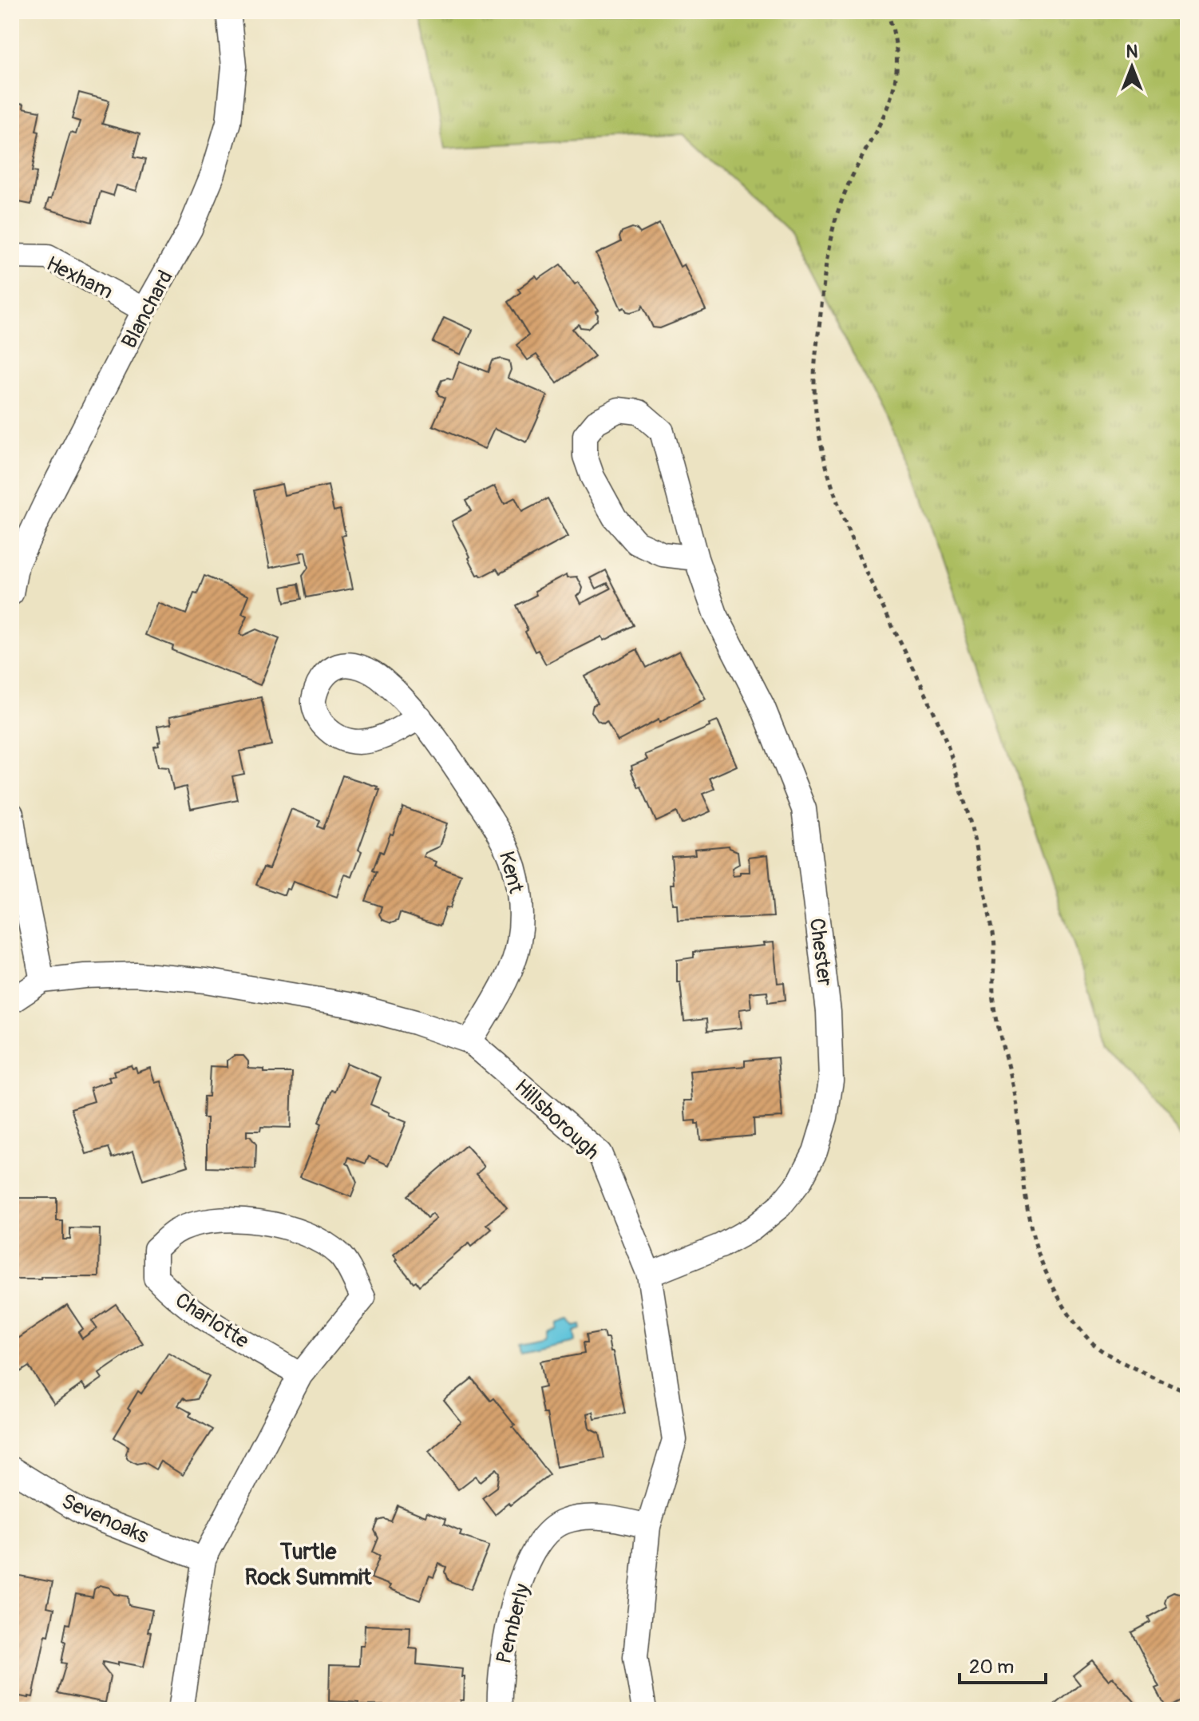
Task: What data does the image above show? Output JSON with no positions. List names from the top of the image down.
{
  "streets": {
    "street": [
      "Hexham",
      "Blanchard",
      "Kent",
      "Chester",
      "Hillsborough",
      "Charlotte",
      "Sevenoaks",
      "Pemberly"
    ]
  },
  "crossings": [
    ["Hexham", "Blanchard"],
    ["Kent", "Hillsborough"],
    ["Chester", "Hillsborough"],
    ["Hillsborough", "Pemberly"],
    ["Charlotte", "Sevenoaks"]
  ],
  "districts": ["Turtle Rock Summit"],
  "scale_bar": "20 m",
  "north": "top"
}
